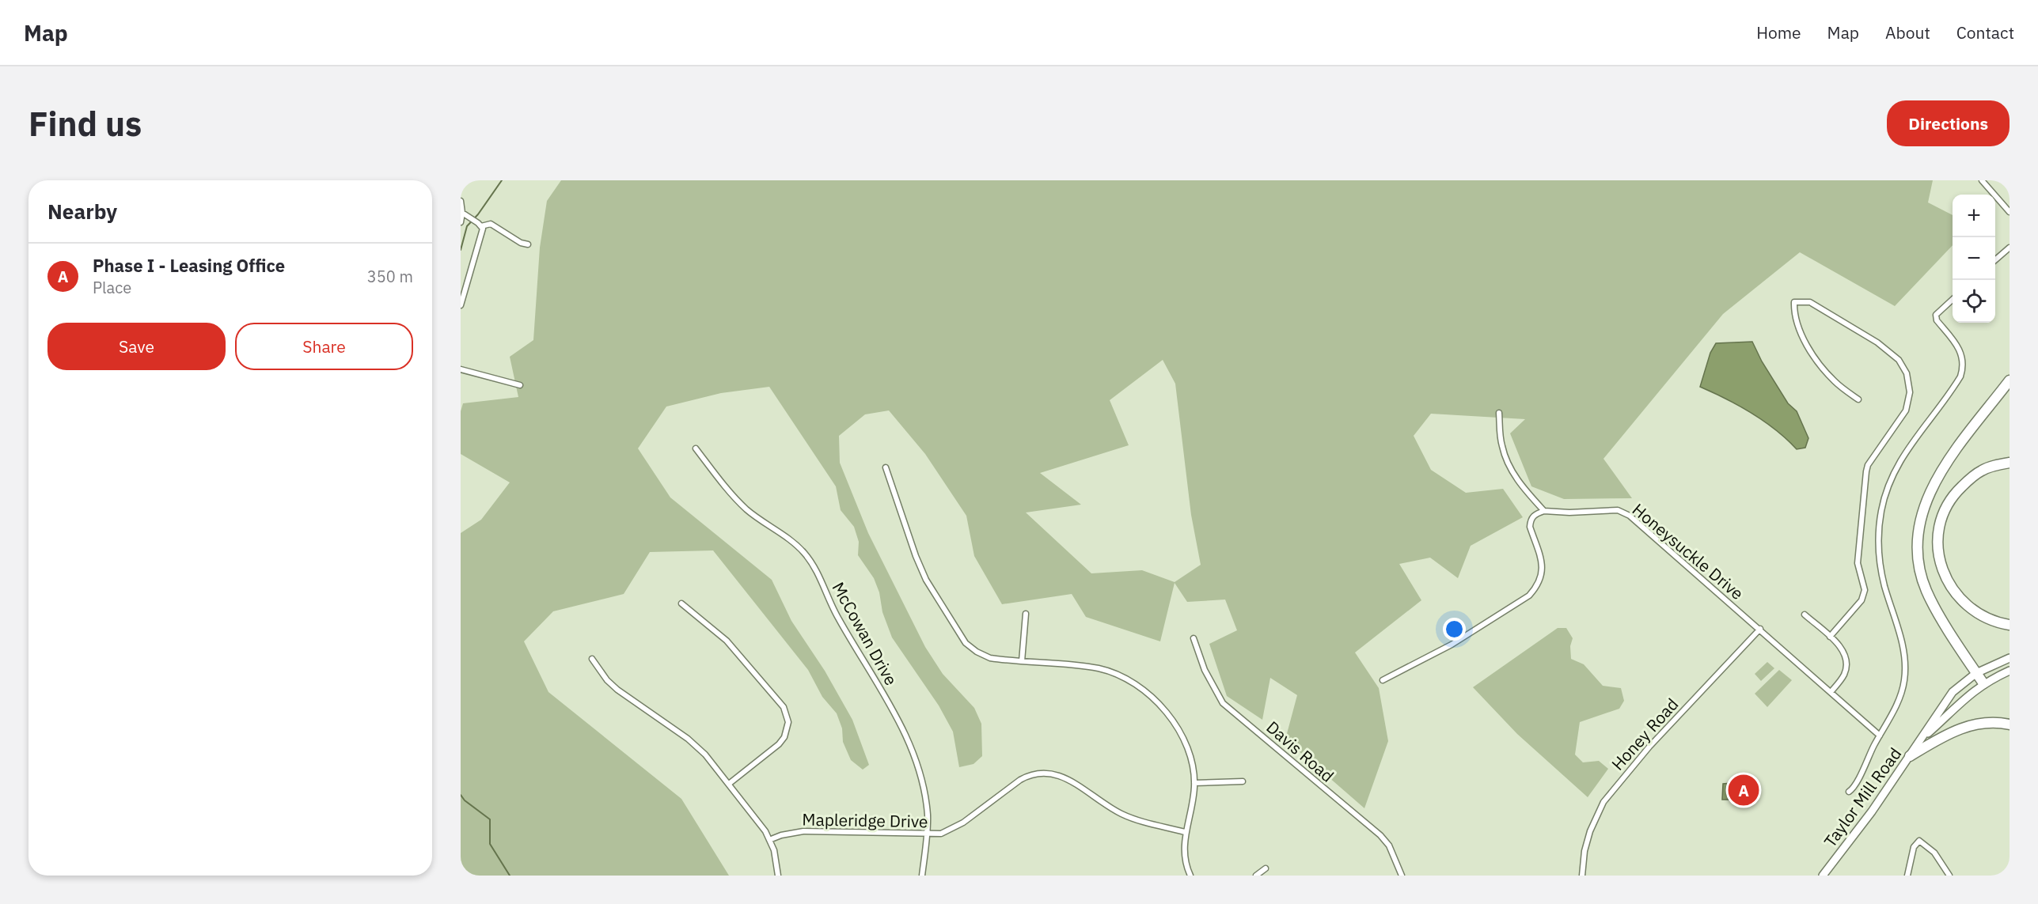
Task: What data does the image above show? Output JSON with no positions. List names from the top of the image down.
{
  "streets": {
    "main road": ["Taylor Mill Road"],
    "street": [
      "Honeysuckle Drive",
      "McCowan Drive",
      "Honey Road",
      "Davis Road",
      "Mapleridge Drive"
    ]
  },
  "crossings": [
    ["Honeysuckle Drive", "Honey Road"],
    ["McCowan Drive", "Mapleridge Drive"]
  ],
  "page": {
    "header": "Map",
    "nav": [
      "Home",
      "Map",
      "About",
      "Contact"
    ],
    "buttons": [
      "Directions",
      ["Save", "Share"]
    ],
    "title": "Find us",
    "heading": "Nearby",
    "map_buttons": ["+", "−"],
    "list": [
      {
        "mark": "A",
        "name": "Phase I - Leasing Office",
        "note": "Place",
        "value": "350 m"
      }
    ],
    "pins": "A"
  }
}
